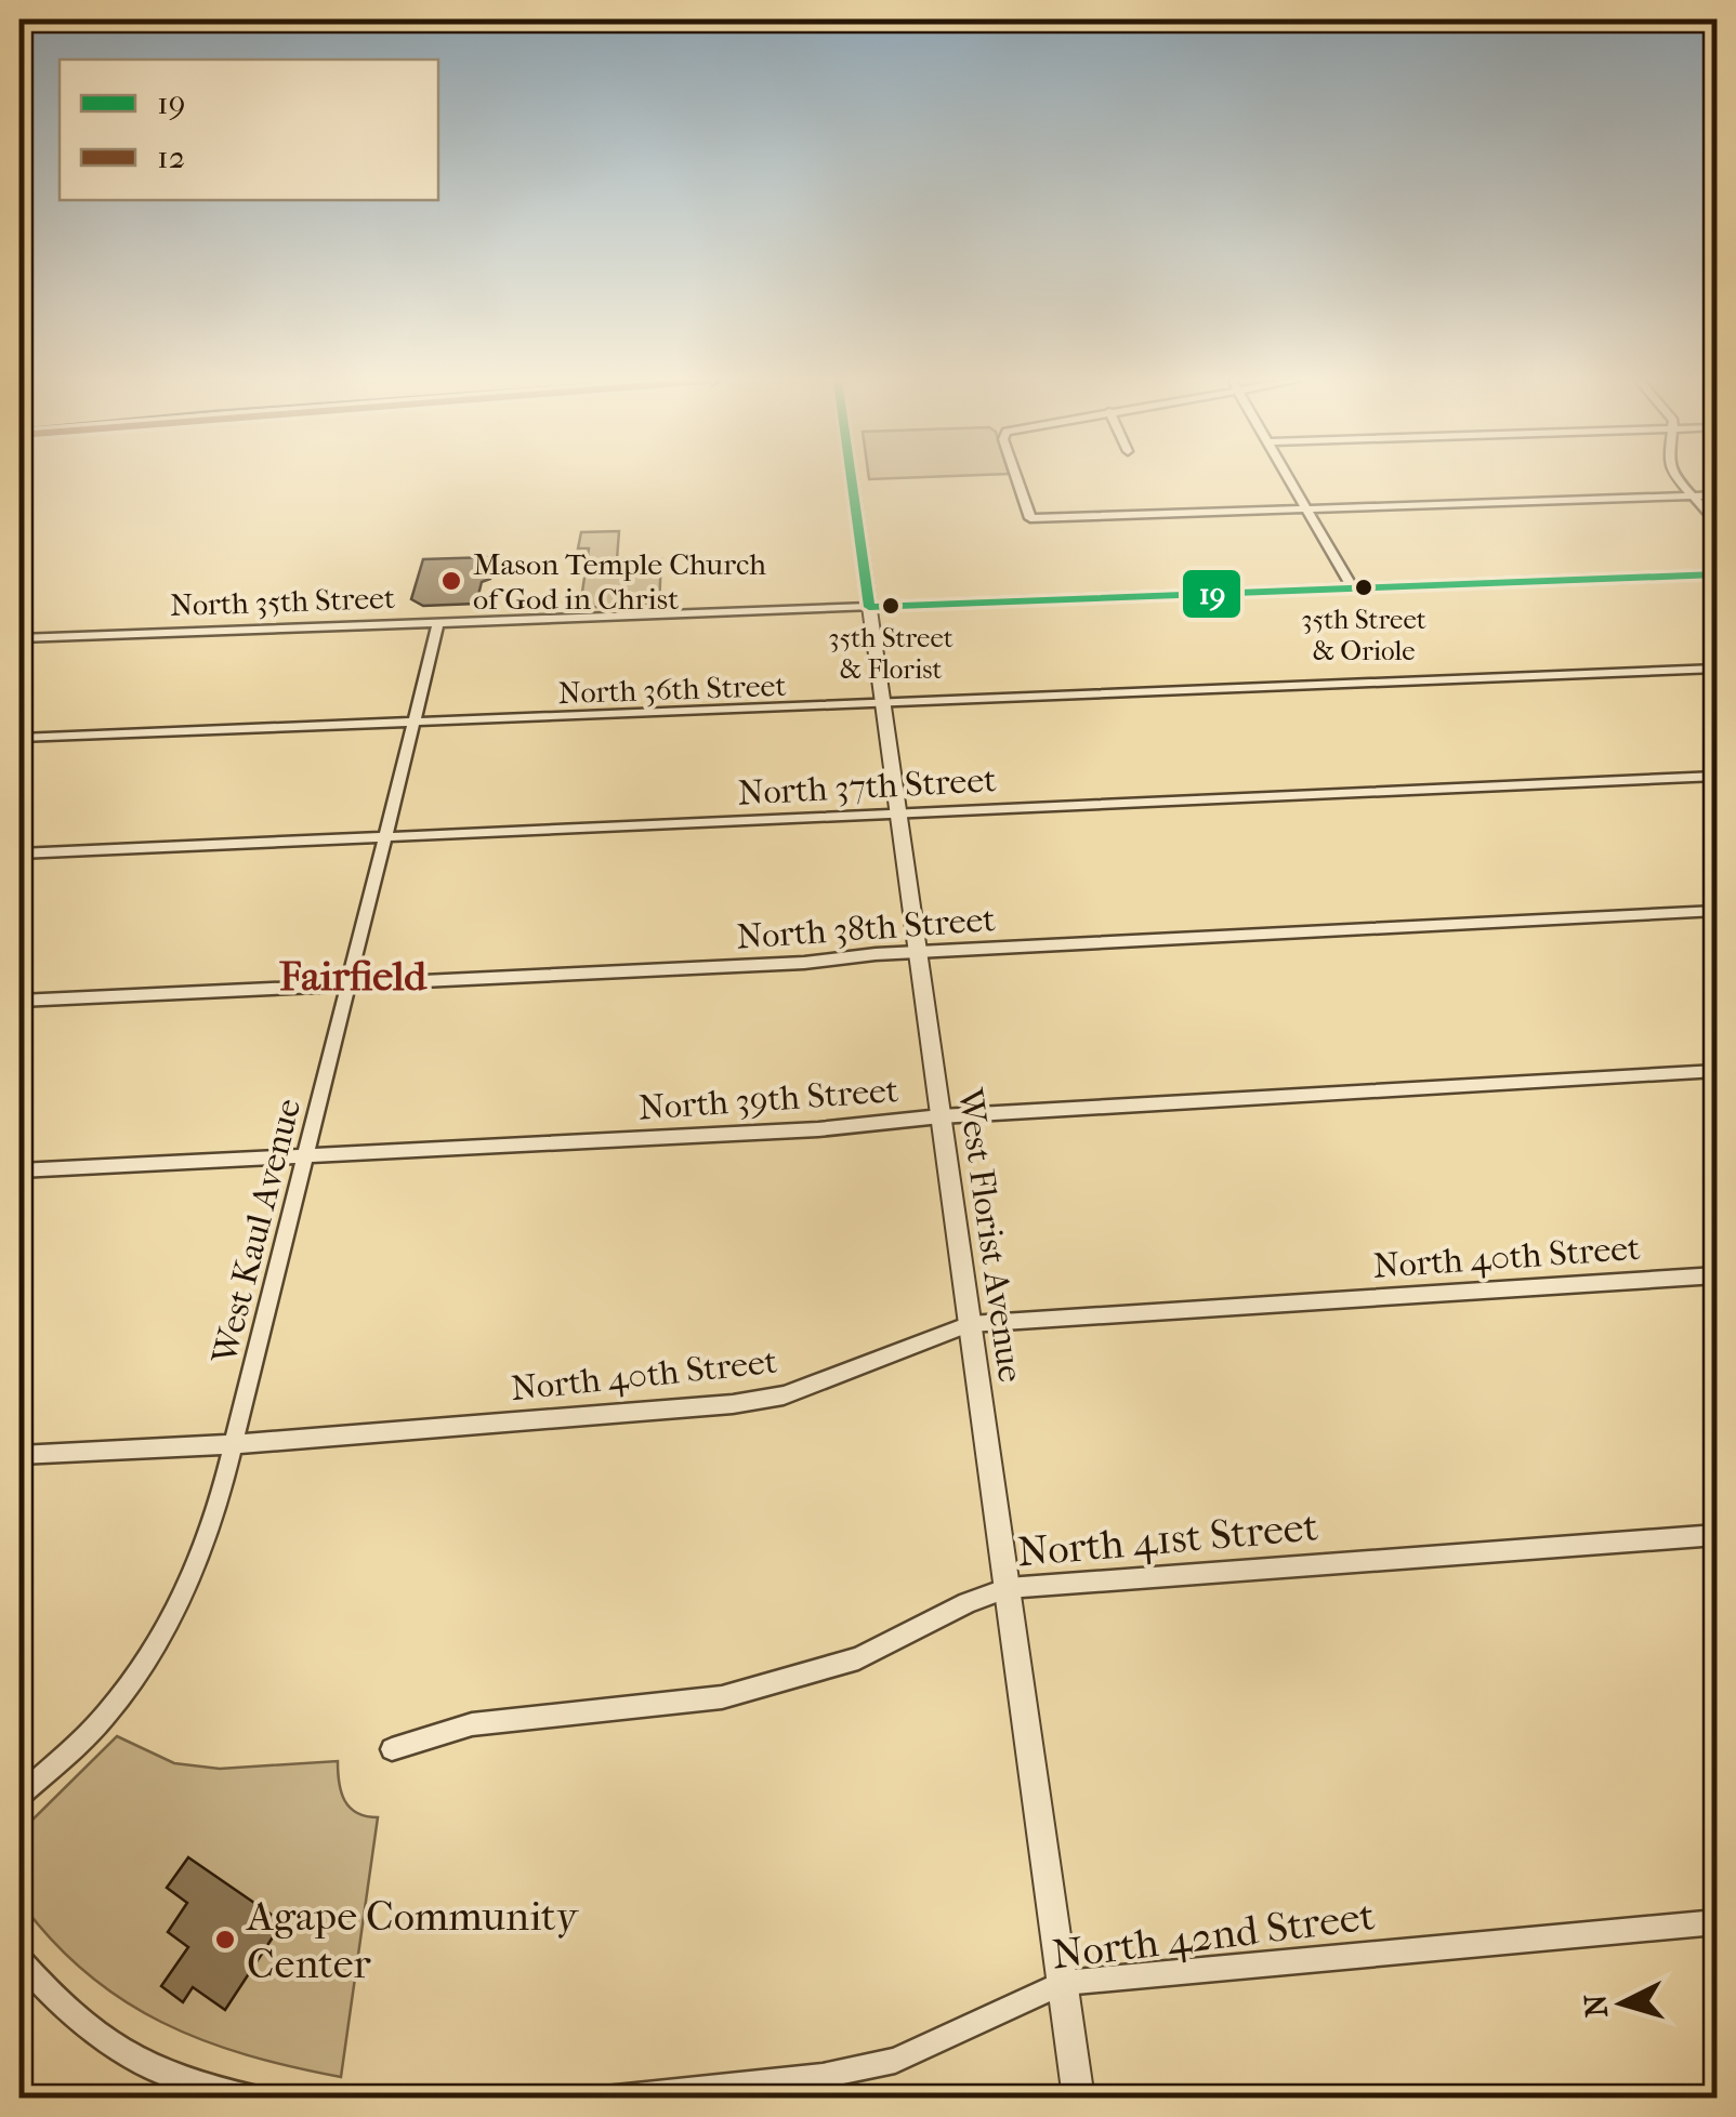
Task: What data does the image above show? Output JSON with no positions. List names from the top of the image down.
{
  "streets": {
    "street": [
      "North 35th Street",
      "North 36th Street",
      "North 37th Street",
      "North 38th Street",
      "North 39th Street",
      "West Kaul Avenue",
      "West Florist Avenue",
      "North 40th Street",
      "North 41st Street",
      "North 42nd Street"
    ]
  },
  "crossings": [
    ["North 35th Street", "West Kaul Avenue"],
    ["North 35th Street", "West Florist Avenue"],
    ["North 36th Street", "West Kaul Avenue"],
    ["North 36th Street", "West Florist Avenue"],
    ["North 37th Street", "West Kaul Avenue"],
    ["North 37th Street", "West Florist Avenue"],
    ["North 38th Street", "West Kaul Avenue"],
    ["North 38th Street", "West Florist Avenue"],
    ["North 39th Street", "West Kaul Avenue"],
    ["North 39th Street", "West Florist Avenue"],
    ["West Kaul Avenue", "North 40th Street"],
    ["West Florist Avenue", "North 40th Street"],
    ["West Florist Avenue", "North 41st Street"],
    ["West Florist Avenue", "North 42nd Street"]
  ],
  "districts": ["Fairfield"],
  "places": [
    "Mason Temple Church of God in Christ",
    "35th Street & Oriole",
    "35th Street & Florist",
    "Agape Community Center"
  ],
  "lines": ["transit line 19"],
  "legend": ["19", "12"],
  "north": "left"
}
